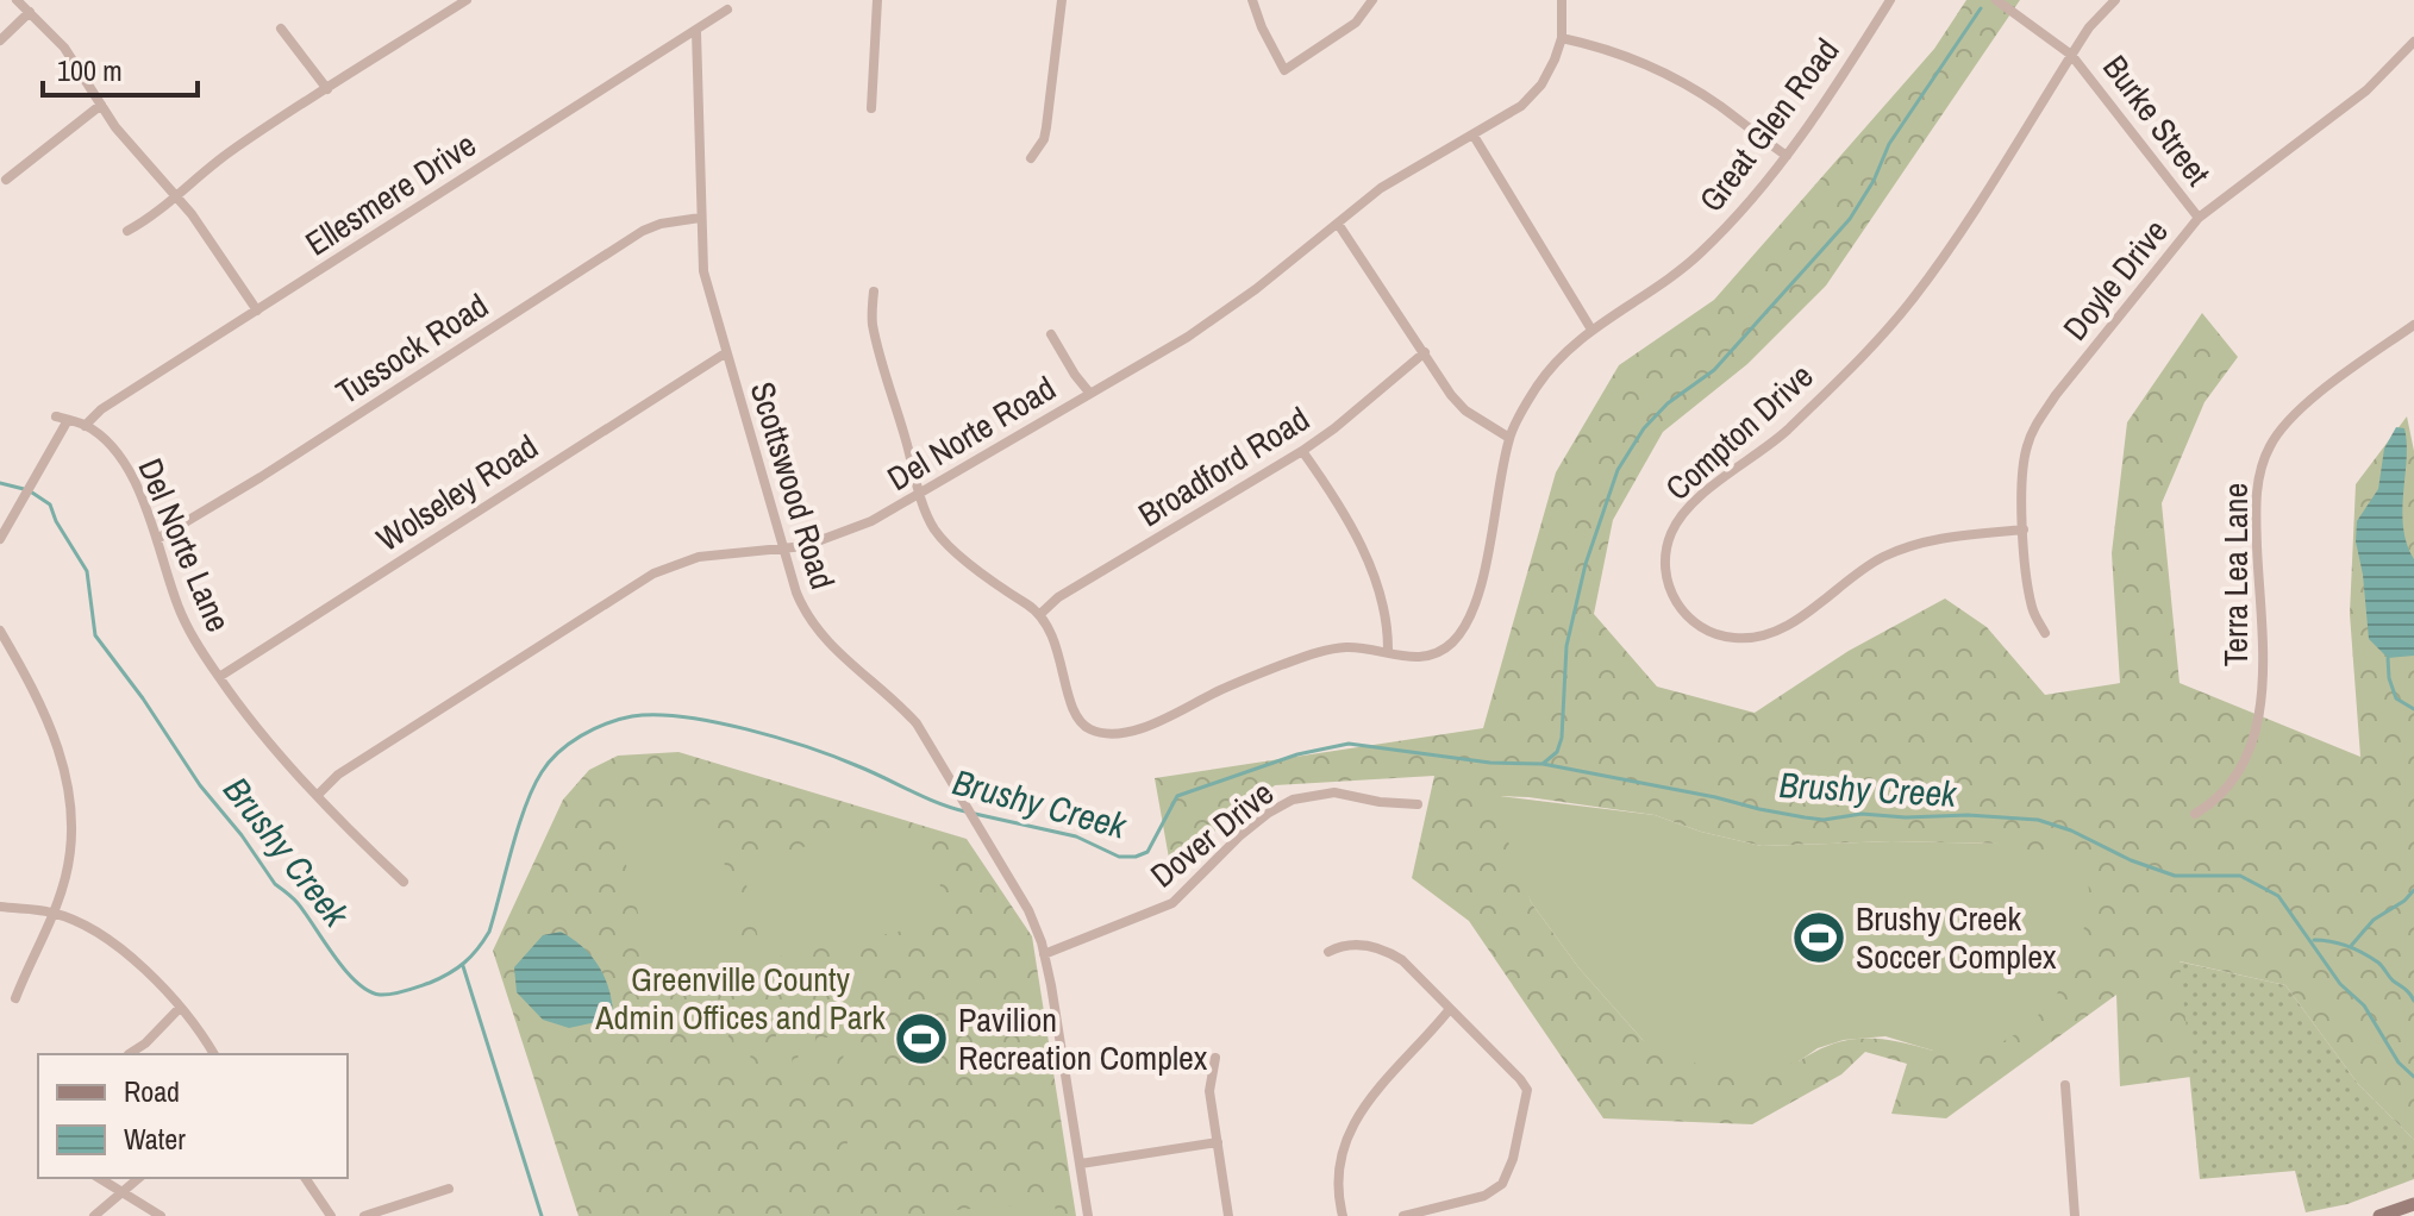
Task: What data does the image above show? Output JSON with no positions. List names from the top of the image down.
{
  "streets": {
    "street": [
      "Burke Street",
      "Great Glen Road",
      "Ellesmere Drive",
      "Doyle Drive",
      "Tussock Road",
      "Compton Drive",
      "Del Norte Road",
      "Broadford Road",
      "Scottswood Road",
      "Wolseley Road",
      "Del Norte Lane",
      "Terra Lea Lane",
      "Dover Drive"
    ]
  },
  "crossings": [
    ["Burke Street", "Doyle Drive"],
    ["Burke Street", "Compton Drive"],
    ["Great Glen Road", "Del Norte Road"],
    ["Great Glen Road", "Broadford Road"],
    ["Ellesmere Drive", "Scottswood Road"],
    ["Ellesmere Drive", "Del Norte Lane"],
    ["Doyle Drive", "Compton Drive"],
    ["Tussock Road", "Scottswood Road"],
    ["Tussock Road", "Del Norte Lane"],
    ["Del Norte Road", "Scottswood Road"],
    ["Del Norte Road", "Del Norte Lane"],
    ["Scottswood Road", "Wolseley Road"],
    ["Scottswood Road", "Dover Drive"],
    ["Wolseley Road", "Del Norte Lane"]
  ],
  "water": ["Brushy Creek"],
  "parks": ["Greenville County Admin Offices and Park"],
  "places": {
    "sports": ["Brushy Creek Soccer Complex", "Pavilion Recreation Complex"]
  },
  "legend": ["Road", "Water"],
  "scale_bar": "100 m"
}
